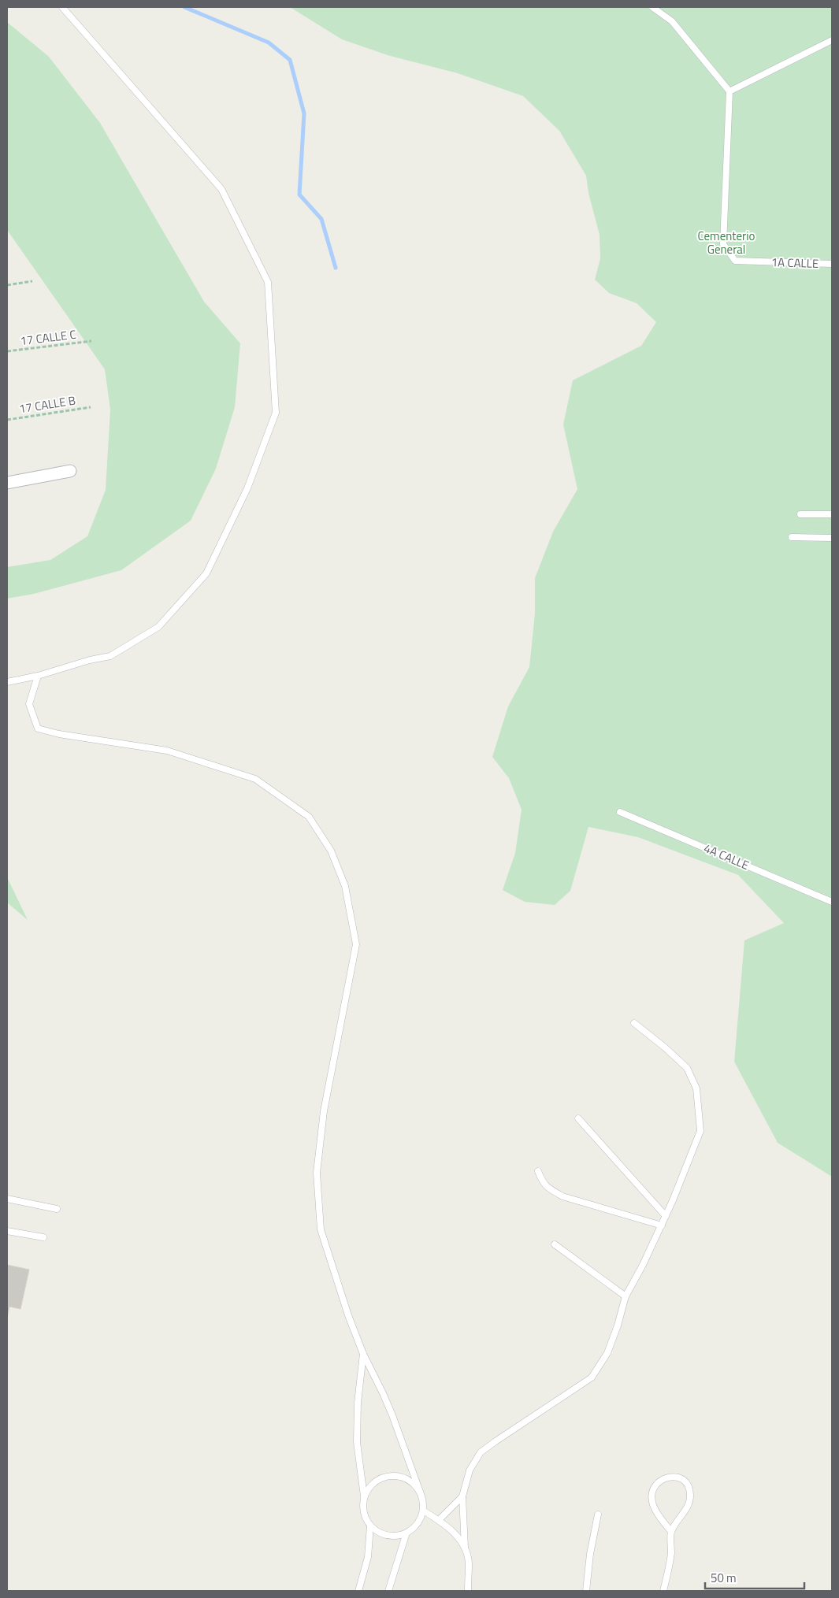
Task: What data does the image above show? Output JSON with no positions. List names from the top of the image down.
{
  "streets": {
    "lane": ["1A CALLE", "4A CALLE"],
    "path": ["17 CALLE C", "17 CALLE B"]
  },
  "parks": ["Cementerio General"],
  "scale_bar": "50 m"
}
